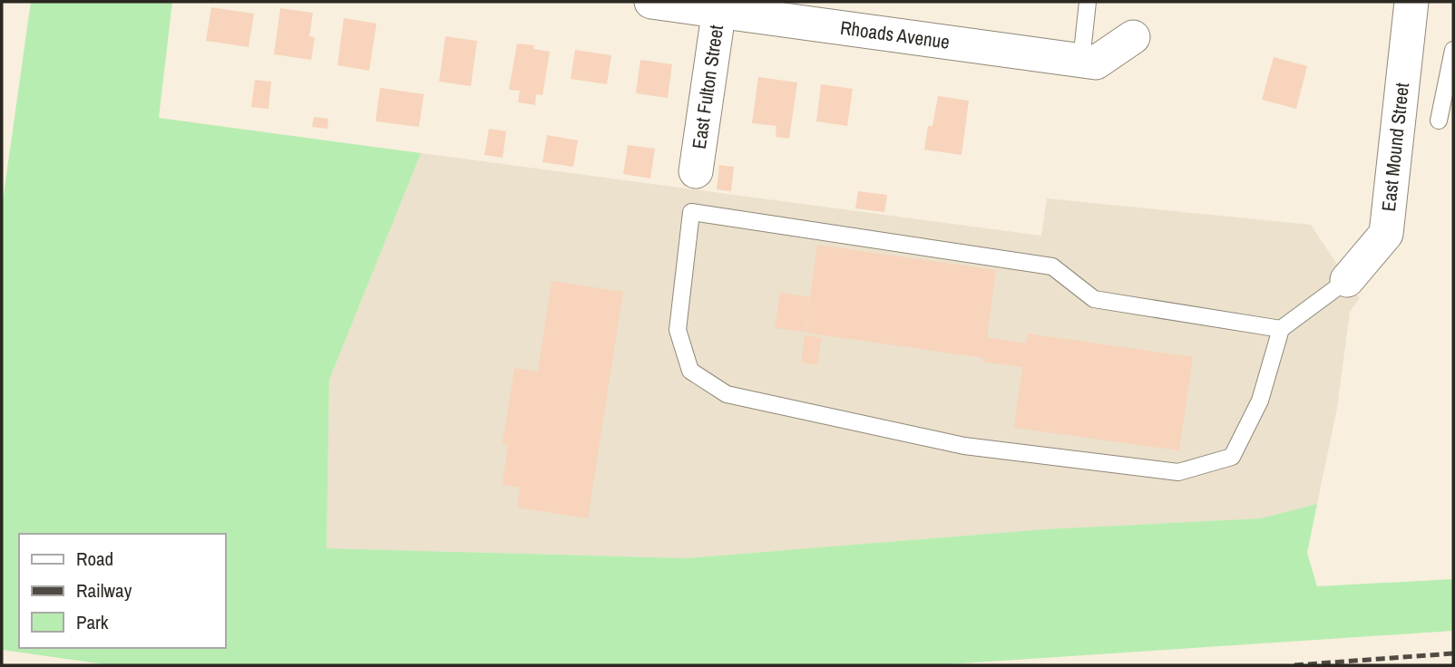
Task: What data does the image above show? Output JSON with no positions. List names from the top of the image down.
{
  "streets": {
    "street": ["Rhoads Avenue", "East Fulton Street", "East Mound Street"]
  },
  "crossings": [
    ["Rhoads Avenue", "East Fulton Street"]
  ],
  "legend": ["Road", "Railway", "Park"]
}
